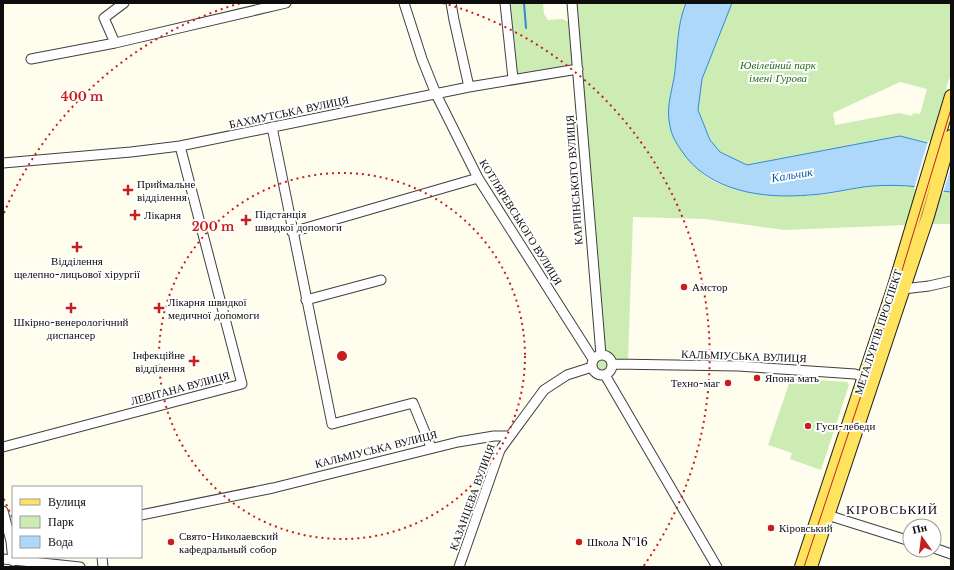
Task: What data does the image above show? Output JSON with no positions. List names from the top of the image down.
{
  "streets": {
    "main road": ["МЕТАЛУРГІВ ПРОСПЕКТ"],
    "street": [
      "БАХМУТСЬКА ВУЛИЦЯ",
      "КАРПІНСЬКОГО ВУЛИЦЯ",
      "КОТЛЯРЕВСЬКОГО ВУЛИЦЯ",
      "КАЛЬМІУСЬКА ВУЛИЦЯ",
      "ЛЕВІТАНА ВУЛИЦЯ",
      "КАЗАНЦЕВА ВУЛИЦЯ"
    ]
  },
  "crossings": [
    ["БАХМУТСЬКА ВУЛИЦЯ", "КАРПІНСЬКОГО ВУЛИЦЯ"],
    ["БАХМУТСЬКА ВУЛИЦЯ", "КОТЛЯРЕВСЬКОГО ВУЛИЦЯ"],
    ["БАХМУТСЬКА ВУЛИЦЯ", "ЛЕВІТАНА ВУЛИЦЯ"],
    ["КАРПІНСЬКОГО ВУЛИЦЯ", "КОТЛЯРЕВСЬКОГО ВУЛИЦЯ"],
    ["КАРПІНСЬКОГО ВУЛИЦЯ", "КАЛЬМІУСЬКА ВУЛИЦЯ"],
    ["КОТЛЯРЕВСЬКОГО ВУЛИЦЯ", "КАЛЬМІУСЬКА ВУЛИЦЯ"],
    ["МЕТАЛУРГІВ ПРОСПЕКТ", "КАЛЬМІУСЬКА ВУЛИЦЯ"],
    ["КАЛЬМІУСЬКА ВУЛИЦЯ", "КАЗАНЦЕВА ВУЛИЦЯ"]
  ],
  "districts": ["КІРОВСЬКИЙ"],
  "water": ["Кальчик"],
  "parks": ["Ювілейний парк імені Гурова"],
  "places": {
    "health": [
      "Приймальне відділення",
      "Лікарня",
      "Підстанція швидкої допомоги",
      "Відділення щелепно-лицьової хірургії",
      "Шкірно-венерологічний диспансер",
      "Лікарня швидкої медичної допомоги",
      "Інфекційне відділення"
    ],
    "other": [
      "Амстор",
      "Япона мать",
      "Техно-маг",
      "Гуси-лебеди",
      "Кіровський",
      "Свято-Николаевский кафедральный собор",
      "Школа №16"
    ]
  },
  "legend": ["Вулиця", "Парк", "Вода"],
  "north": "top",
  "rings": ["400 m", "200 m"]
}
